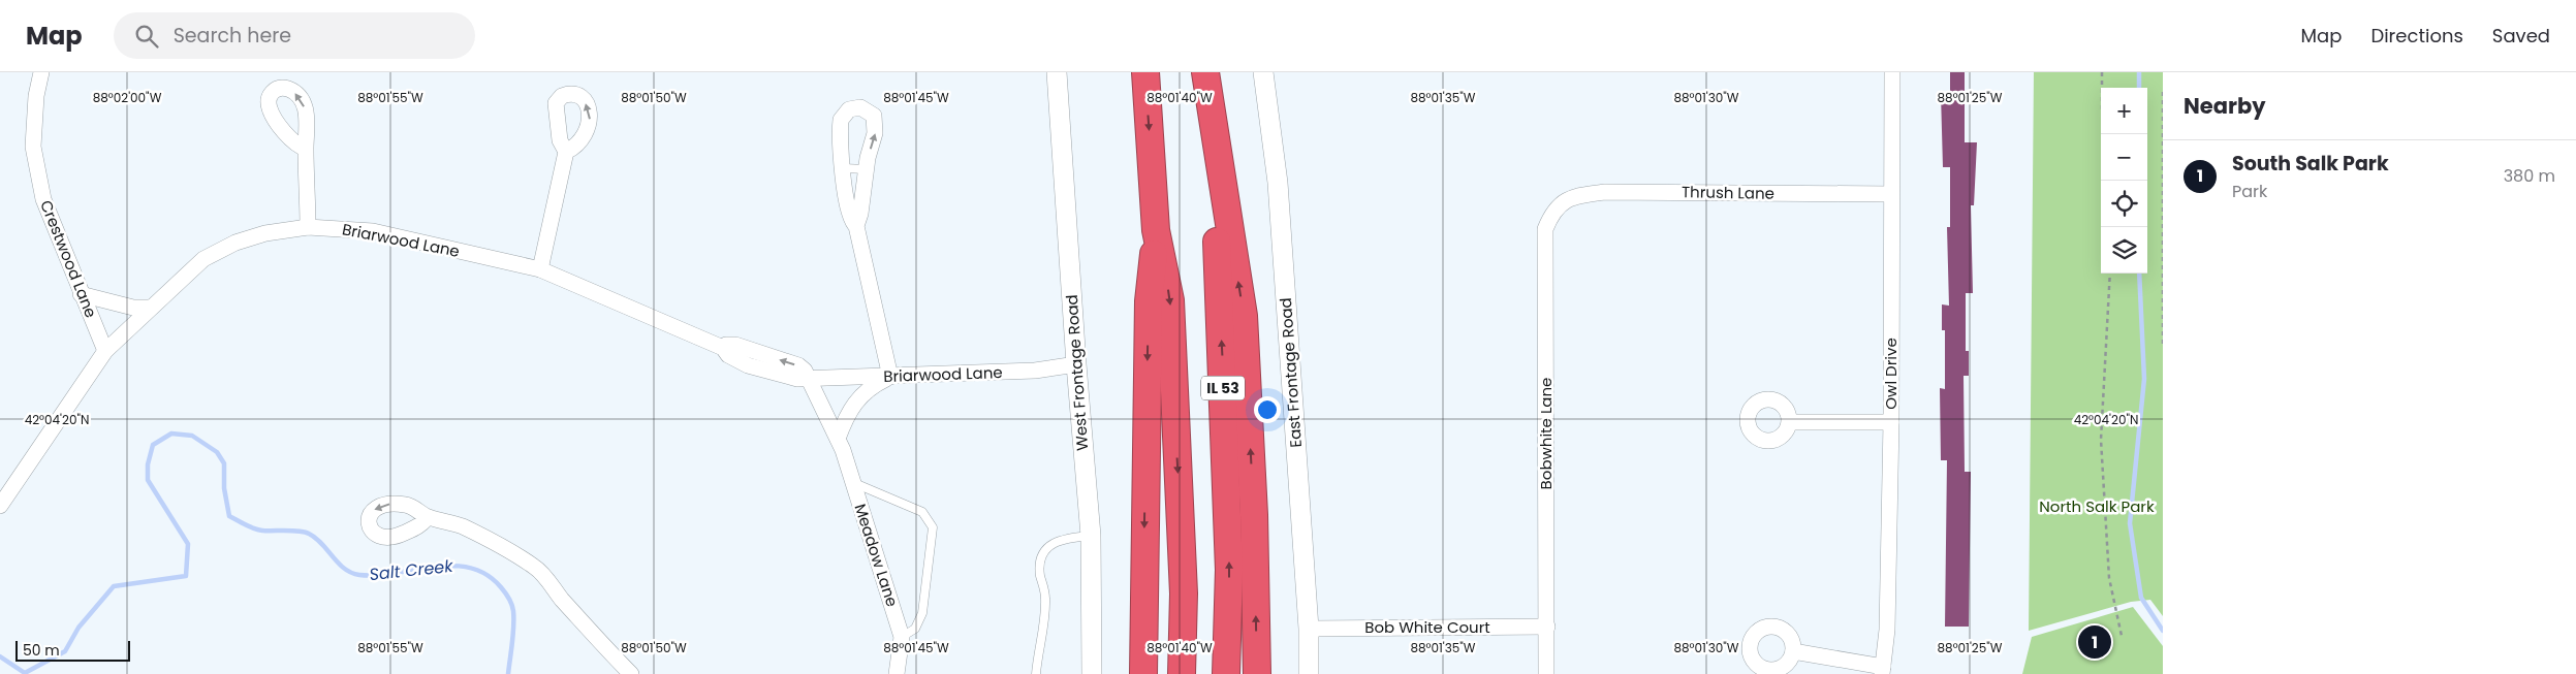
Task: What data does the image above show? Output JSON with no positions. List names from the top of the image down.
{
  "streets": {
    "highway": ["IL 53"],
    "street": [
      "Thrush Lane",
      "Briarwood Lane",
      "Crestwood Lane",
      "West Frontage Road",
      "East Frontage Road",
      "Owl Drive",
      "Bobwhite Lane",
      "Meadow Lane",
      "Bob White Court"
    ]
  },
  "crossings": [
    ["Thrush Lane", "Owl Drive"],
    ["Thrush Lane", "Bobwhite Lane"],
    ["Briarwood Lane", "Crestwood Lane"],
    ["Briarwood Lane", "West Frontage Road"],
    ["Briarwood Lane", "Meadow Lane"],
    ["East Frontage Road", "Bob White Court"],
    ["Bobwhite Lane", "Bob White Court"]
  ],
  "water": ["Salt Creek"],
  "parks": ["North Salk Park"],
  "scale_bar": "50 m",
  "page": {
    "header": "Map",
    "search": "Search here",
    "nav": ["Map", "Directions", "Saved"],
    "heading": "Nearby",
    "map_buttons": ["+", "−"],
    "list": [
      {
        "mark": "1",
        "name": "South Salk Park",
        "note": "Park",
        "value": "380 m"
      }
    ],
    "pins": "1",
    "scale": "50 m"
  },
  "coordinates": [
    "88°02'00\"W",
    "88°01'55\"W",
    "88°01'50\"W",
    "88°01'45\"W",
    "88°01'40\"W",
    "88°01'35\"W",
    "88°01'30\"W",
    "88°01'25\"W",
    "42°04'20\"N"
  ]
}
